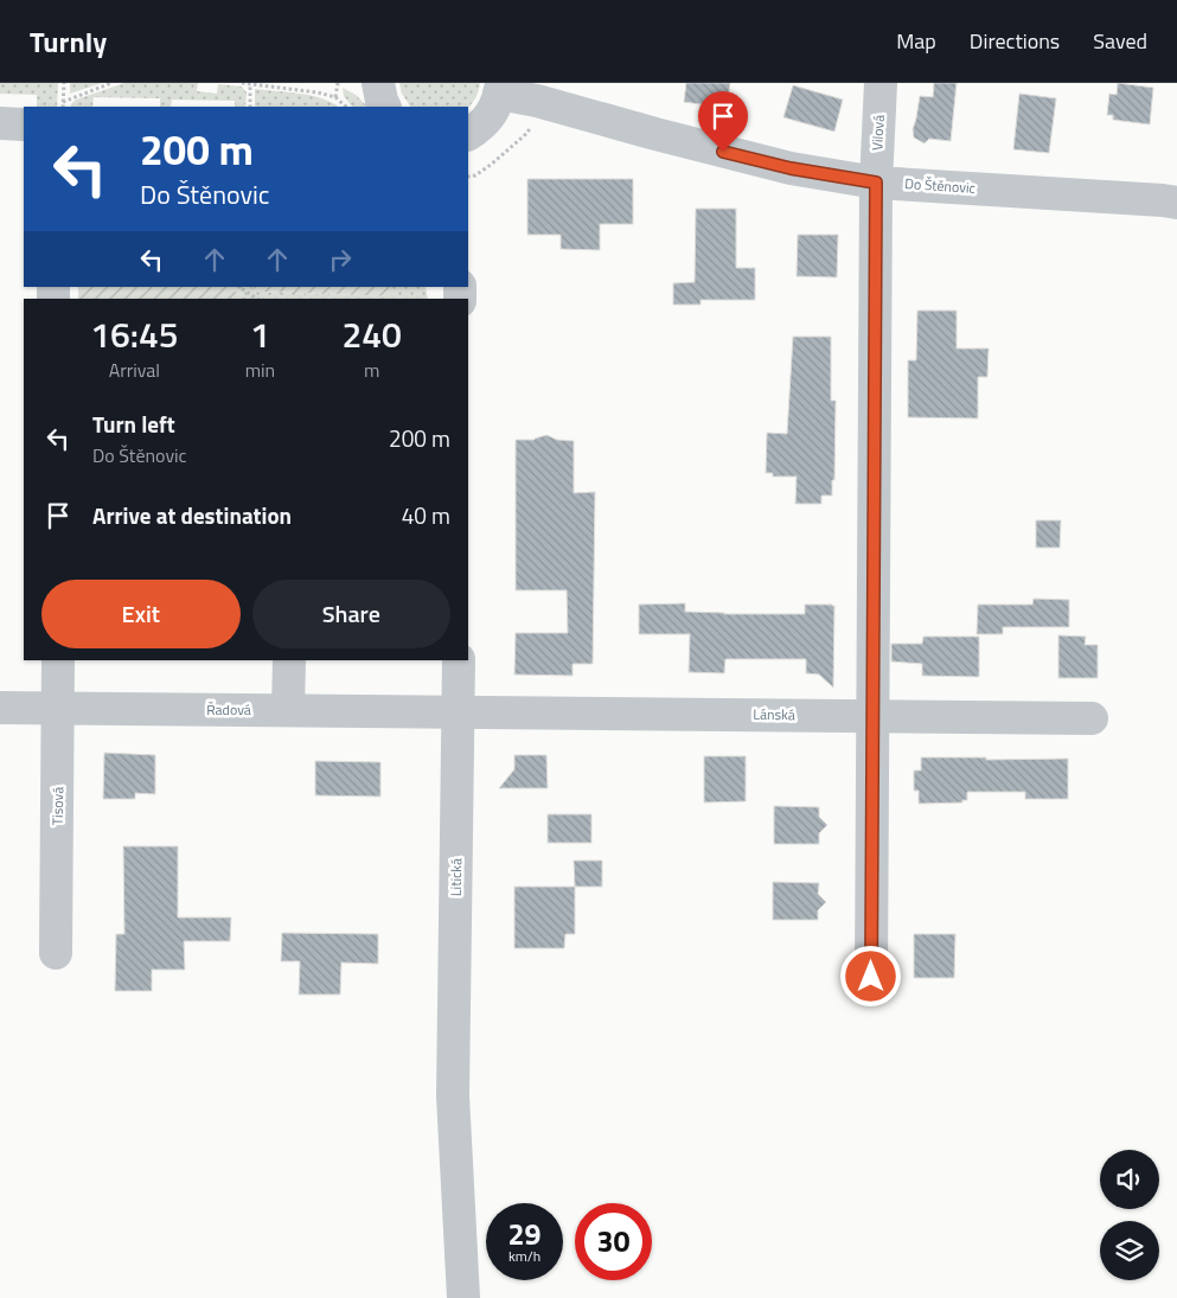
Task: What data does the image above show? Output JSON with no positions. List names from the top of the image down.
{
  "streets": {
    "street": [
      "Vilová",
      "Do Štěnovic",
      "Řadová",
      "Lánská",
      "Tisová",
      "Litická"
    ]
  },
  "crossings": [
    ["Vilová", "Do Štěnovic"],
    ["Vilová", "Lánská"],
    ["Řadová", "Lánská"],
    ["Řadová", "Tisová"],
    ["Řadová", "Litická"],
    ["Lánská", "Litická"]
  ],
  "page": {
    "header": "Turnly",
    "nav": ["Map", "Directions", "Saved"],
    "turn": ["200 m", "Do Štěnovic"],
    "eta": [
      "16:45",
      "Arrival",
      "1",
      "min",
      "240",
      "m"
    ],
    "list": [
      {
        "name": "Turn left",
        "note": "Do Štěnovic",
        "value": "200 m"
      },
      {
        "name": "Arrive at destination",
        "value": "40 m"
      }
    ],
    "buttons": ["Exit", "Share"],
    "speed": "29 km/h",
    "limit": "30"
  }
}
